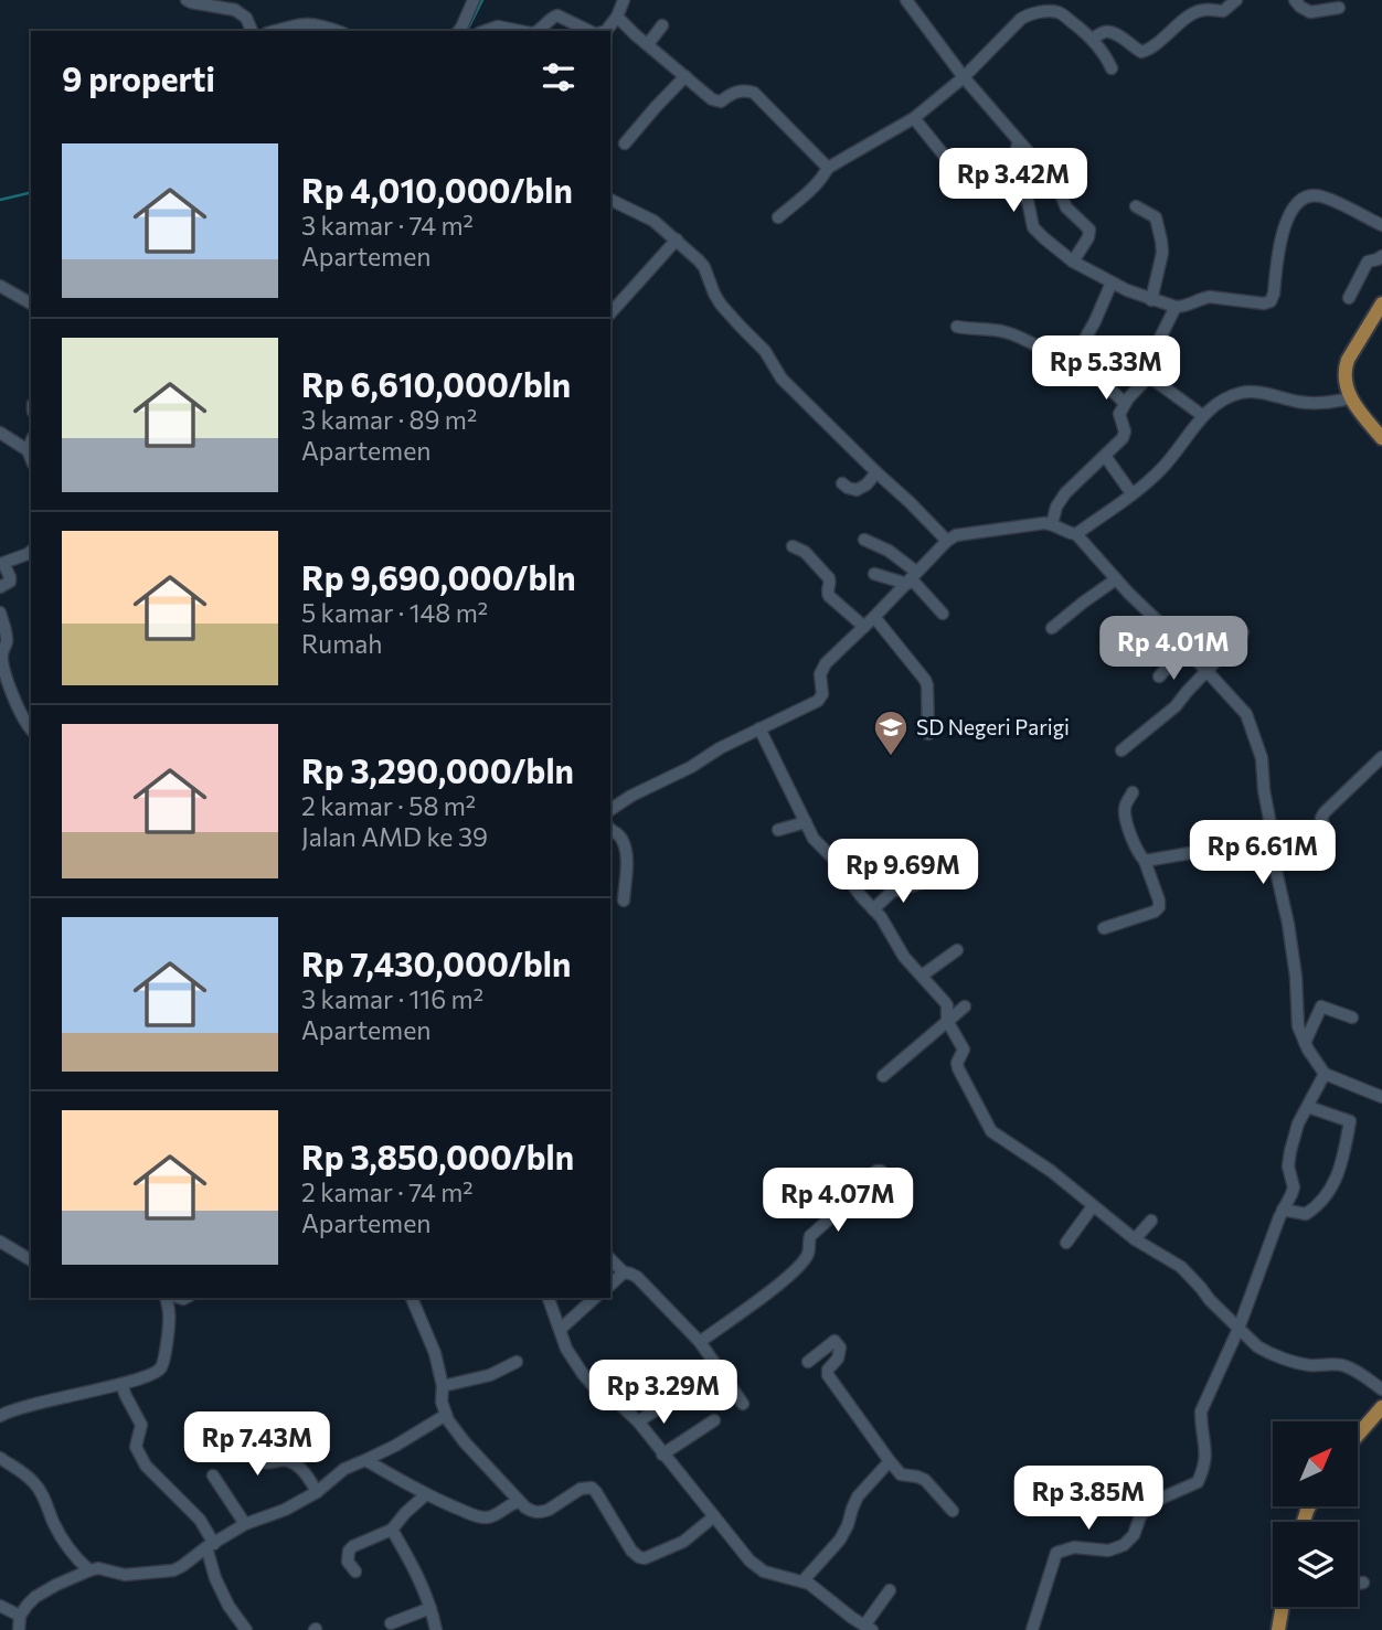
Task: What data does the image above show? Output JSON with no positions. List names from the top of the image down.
{
  "places": {
    "school or university": ["SD Negeri Parigi"]
  },
  "north": "top right",
  "page": {
    "heading": "9 properti",
    "list": [
      {
        "name": "Rp 4,010,000/bln",
        "note": "3 kamar · 74 m² · Apartemen"
      },
      {
        "name": "Rp 6,610,000/bln",
        "note": "3 kamar · 89 m² · Apartemen"
      },
      {
        "name": "Rp 9,690,000/bln",
        "note": "5 kamar · 148 m² · Rumah"
      },
      {
        "name": "Rp 3,290,000/bln",
        "note": "2 kamar · 58 m² · Jalan AMD ke 39"
      },
      {
        "name": "Rp 7,430,000/bln",
        "note": "3 kamar · 116 m² · Apartemen"
      },
      {
        "name": "Rp 3,850,000/bln",
        "note": "2 kamar · 74 m² · Apartemen"
      }
    ],
    "price": [
      "Rp 3.42M",
      "Rp 5.33M",
      "Rp 4.01M",
      "Rp 6.61M",
      "Rp 9.69M",
      "Rp 4.07M",
      "Rp 3.29M",
      "Rp 7.43M",
      "Rp 3.85M"
    ]
  }
}
